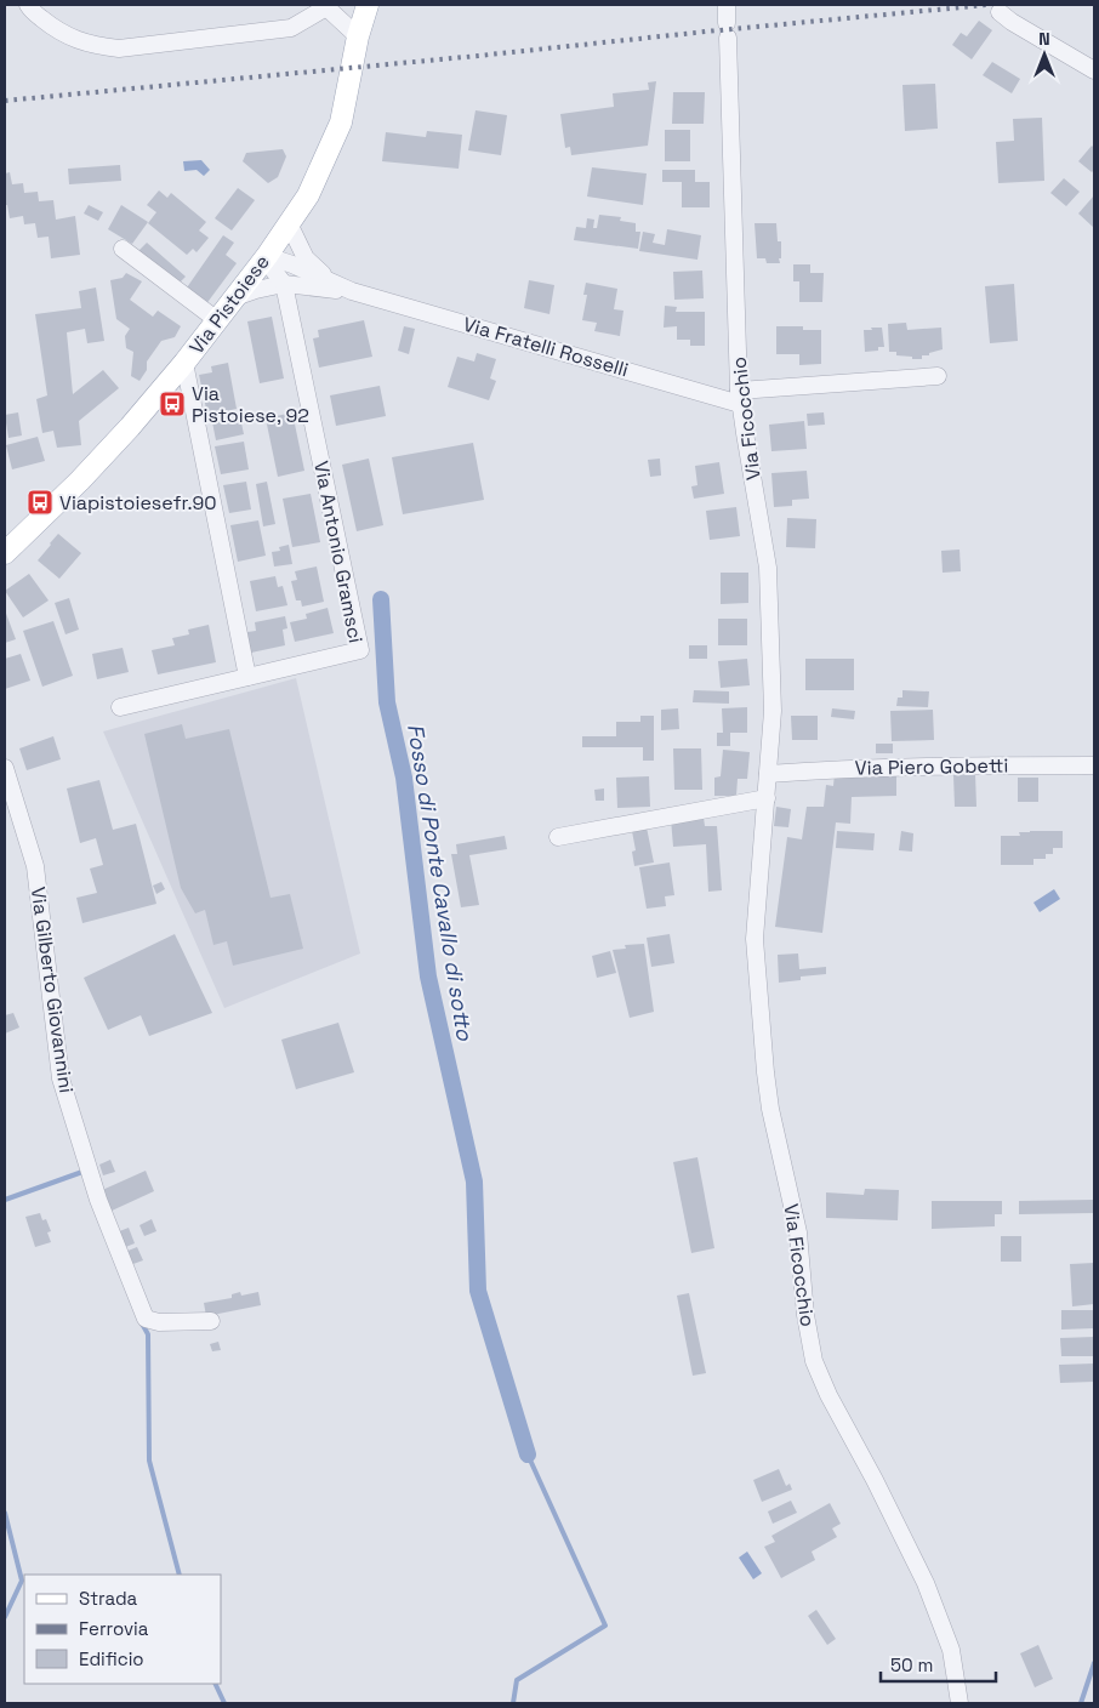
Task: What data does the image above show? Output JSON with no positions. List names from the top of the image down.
{
  "streets": {
    "main road": ["Via Pistoiese"],
    "street": [
      "Via Fratelli Rosselli",
      "Via Ficocchio",
      "Via Antonio Gramsci",
      "Via Piero Gobetti",
      "Via Gilberto Giovannini"
    ]
  },
  "crossings": [
    ["Via Pistoiese", "Via Fratelli Rosselli"],
    ["Via Fratelli Rosselli", "Via Ficocchio"],
    ["Via Fratelli Rosselli", "Via Antonio Gramsci"],
    ["Via Ficocchio", "Via Piero Gobetti"]
  ],
  "water": ["Fosso di Ponte Cavallo di sotto"],
  "places": {
    "bus stop": ["Via Pistoiese, 92", "Viapistoiesefr.90"]
  },
  "legend": ["Strada", "Ferrovia", "Edificio"],
  "scale_bar": "50 m",
  "north": "top"
}
